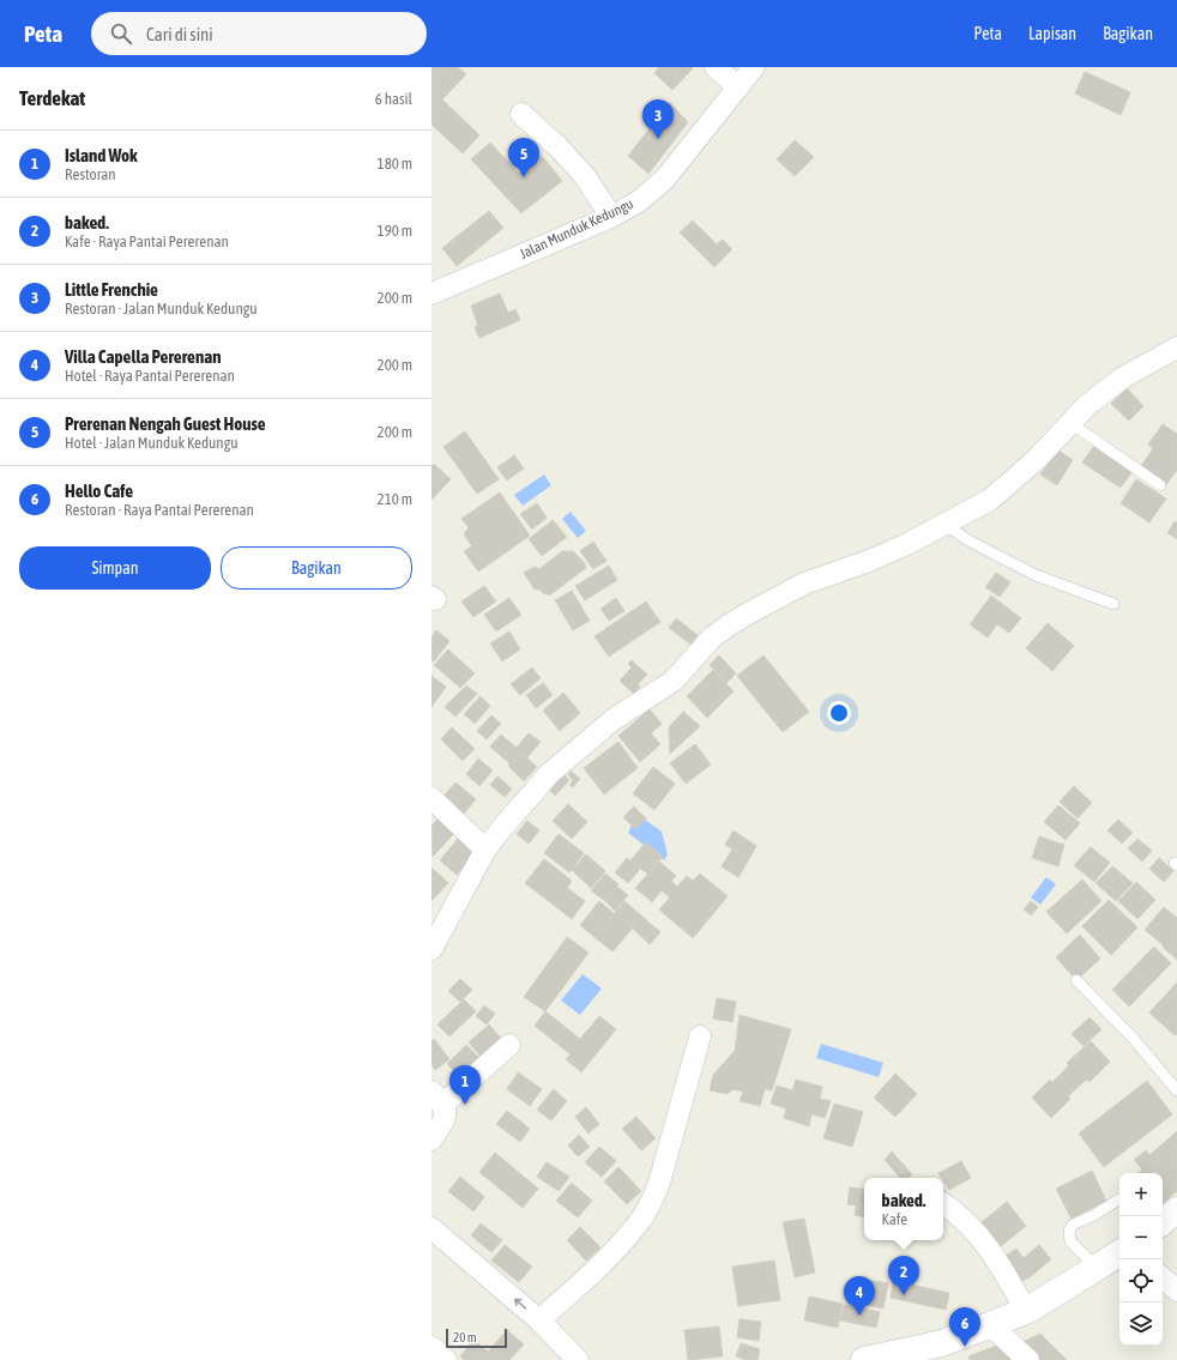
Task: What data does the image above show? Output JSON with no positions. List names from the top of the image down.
{
  "streets": {
    "street": ["Jalan Munduk Kedungu"]
  },
  "scale_bar": "20 m",
  "page": {
    "header": "Peta",
    "search": "Cari di sini",
    "nav": ["Peta", "Lapisan", "Bagikan"],
    "heading": ["Terdekat", "6 hasil"],
    "pins": [
      "3",
      "5",
      "1",
      "2",
      "4",
      "6"
    ],
    "list": [
      {
        "mark": "1",
        "name": "Island Wok",
        "note": "Restoran",
        "value": "180 m"
      },
      {
        "mark": "2",
        "name": "baked.",
        "note": "Kafe · Raya Pantai Pererenan",
        "value": "190 m"
      },
      {
        "mark": "3",
        "name": "Little Frenchie",
        "note": "Restoran · Jalan Munduk Kedungu",
        "value": "200 m"
      },
      {
        "mark": "4",
        "name": "Villa Capella Pererenan",
        "note": "Hotel · Raya Pantai Pererenan",
        "value": "200 m"
      },
      {
        "mark": "5",
        "name": "Prerenan Nengah Guest House",
        "note": "Hotel · Jalan Munduk Kedungu",
        "value": "200 m"
      },
      {
        "mark": "6",
        "name": "Hello Cafe",
        "note": "Restoran · Raya Pantai Pererenan",
        "value": "210 m"
      }
    ],
    "buttons": ["Simpan", "Bagikan"],
    "map_buttons": ["+", "−"],
    "popup": ["baked.", "Kafe"],
    "scale": "20 m"
  }
}
